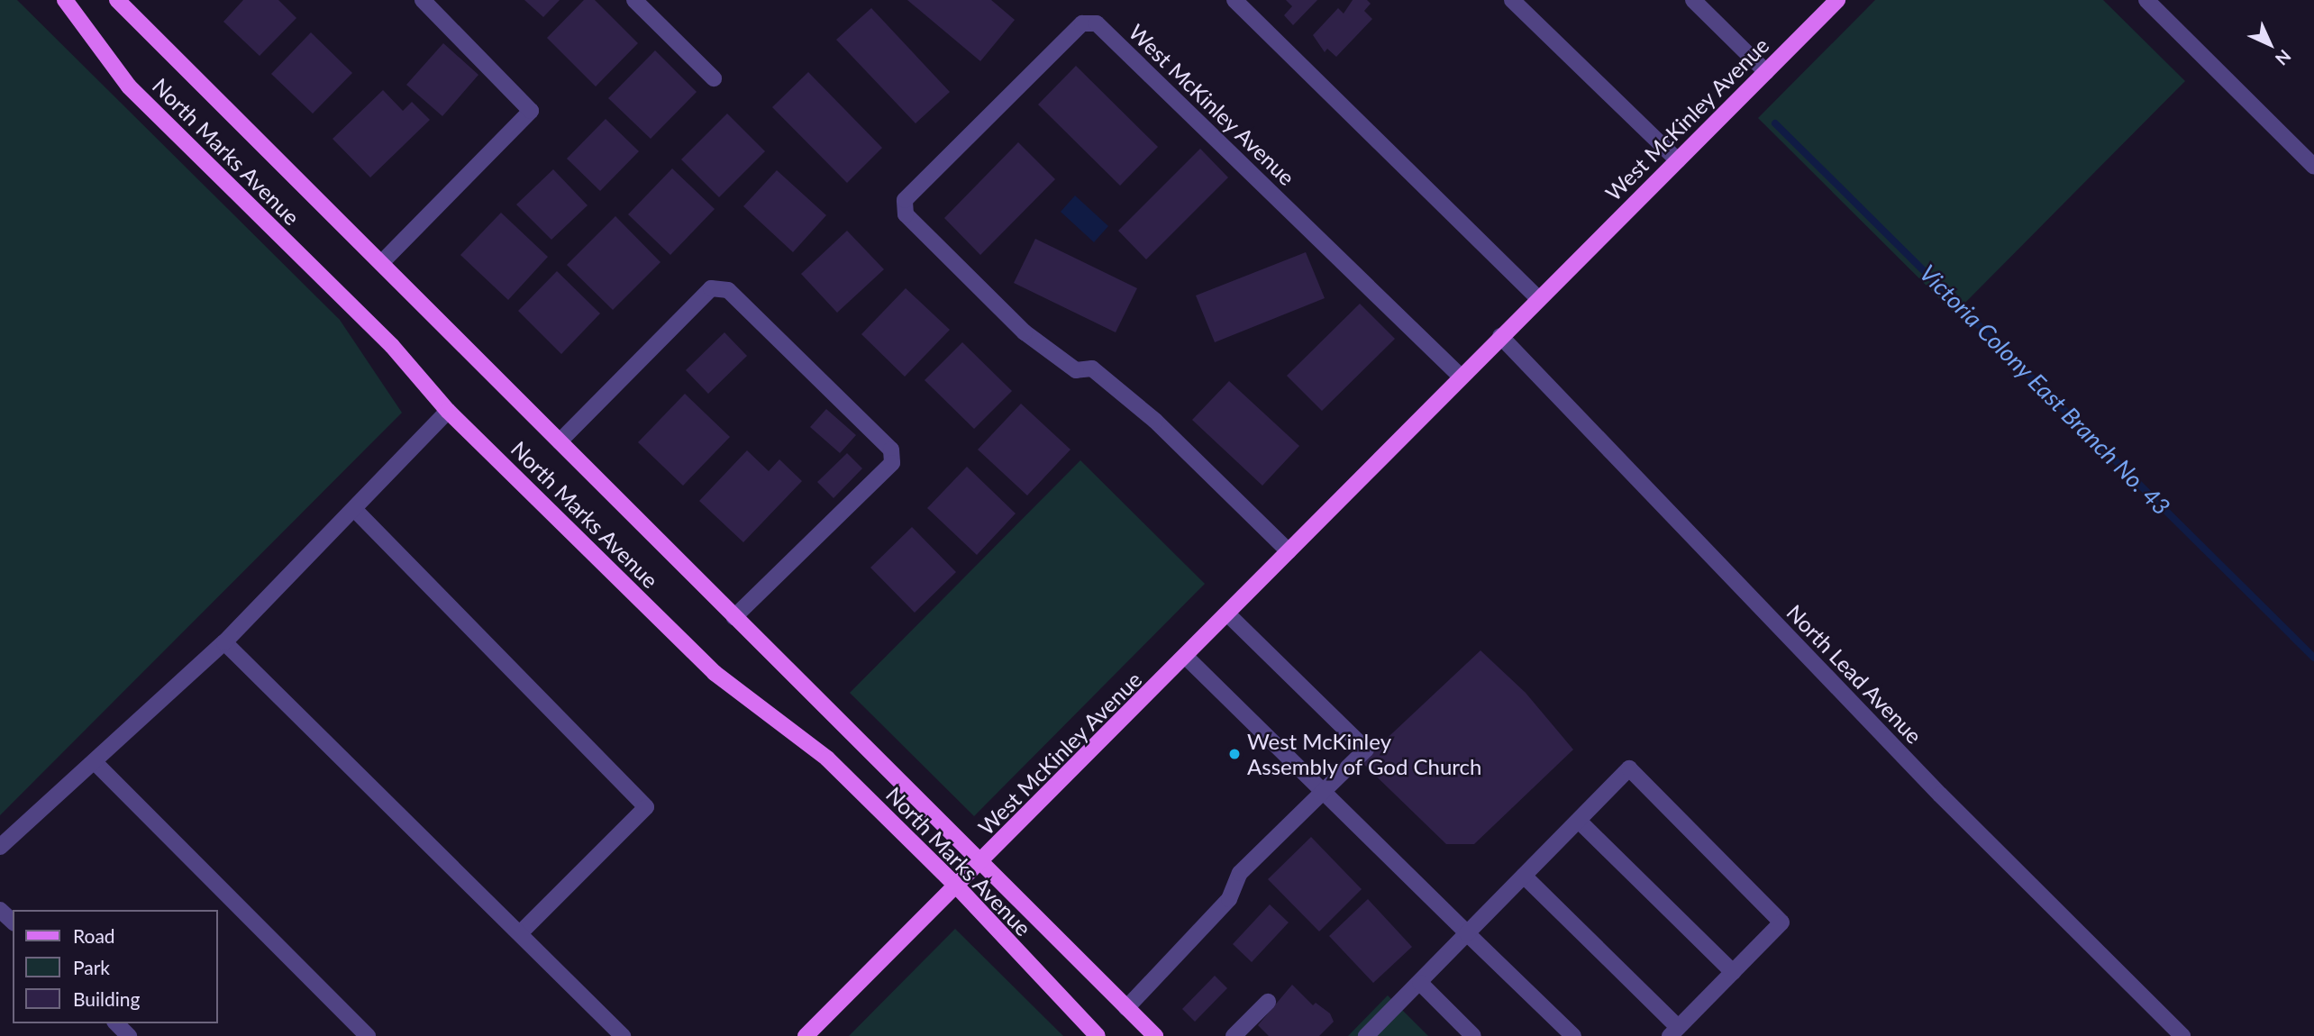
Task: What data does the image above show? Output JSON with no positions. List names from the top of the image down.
{
  "streets": {
    "main road": ["West McKinley Avenue", "North Marks Avenue"],
    "street": ["North Lead Avenue"]
  },
  "crossings": [
    ["West McKinley Avenue", "North Marks Avenue"],
    ["West McKinley Avenue", "North Lead Avenue"]
  ],
  "water": ["Victoria Colony East Branch No. 43"],
  "places": ["West McKinley Assembly of God Church"],
  "legend": ["Road", "Park", "Building"],
  "north": "bottom right"
}
